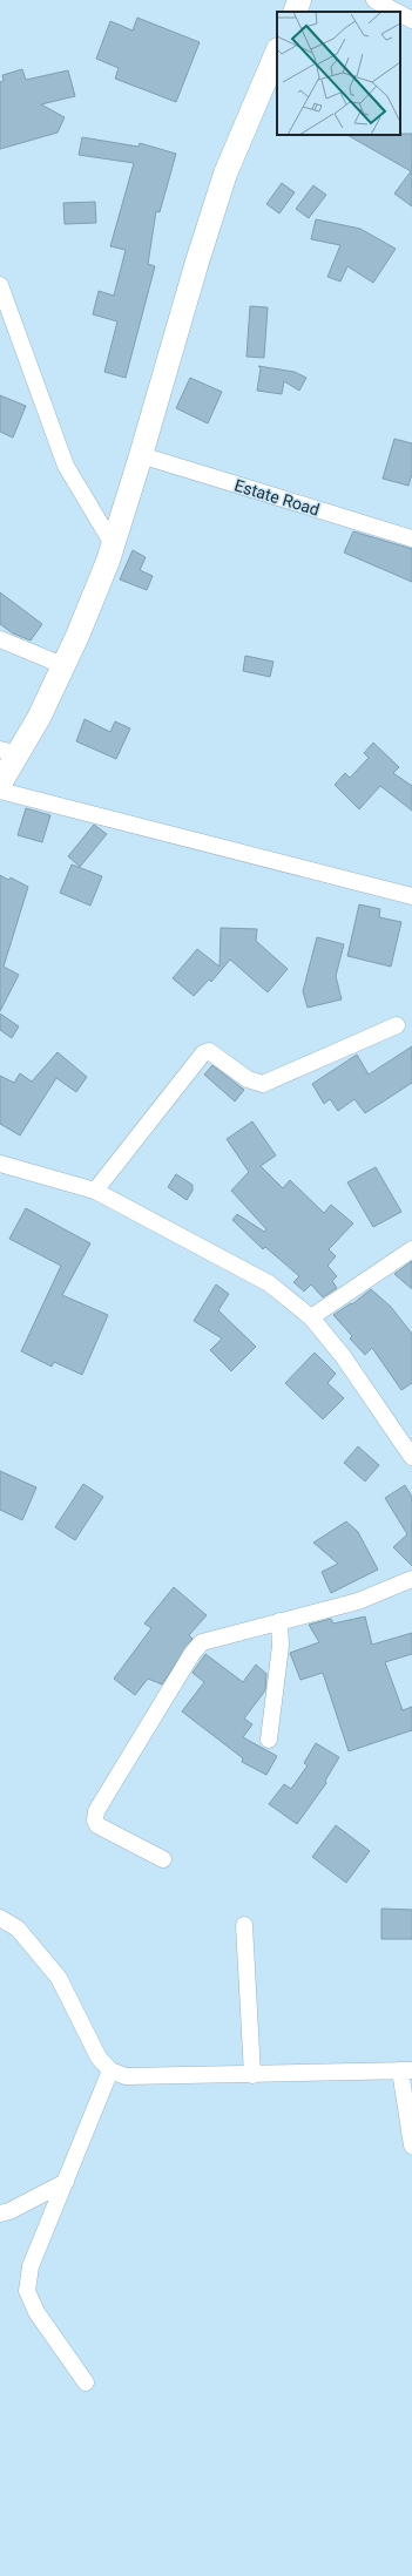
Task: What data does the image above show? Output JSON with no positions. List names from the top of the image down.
{
  "streets": {
    "street": ["Estate Road"]
  }
}
